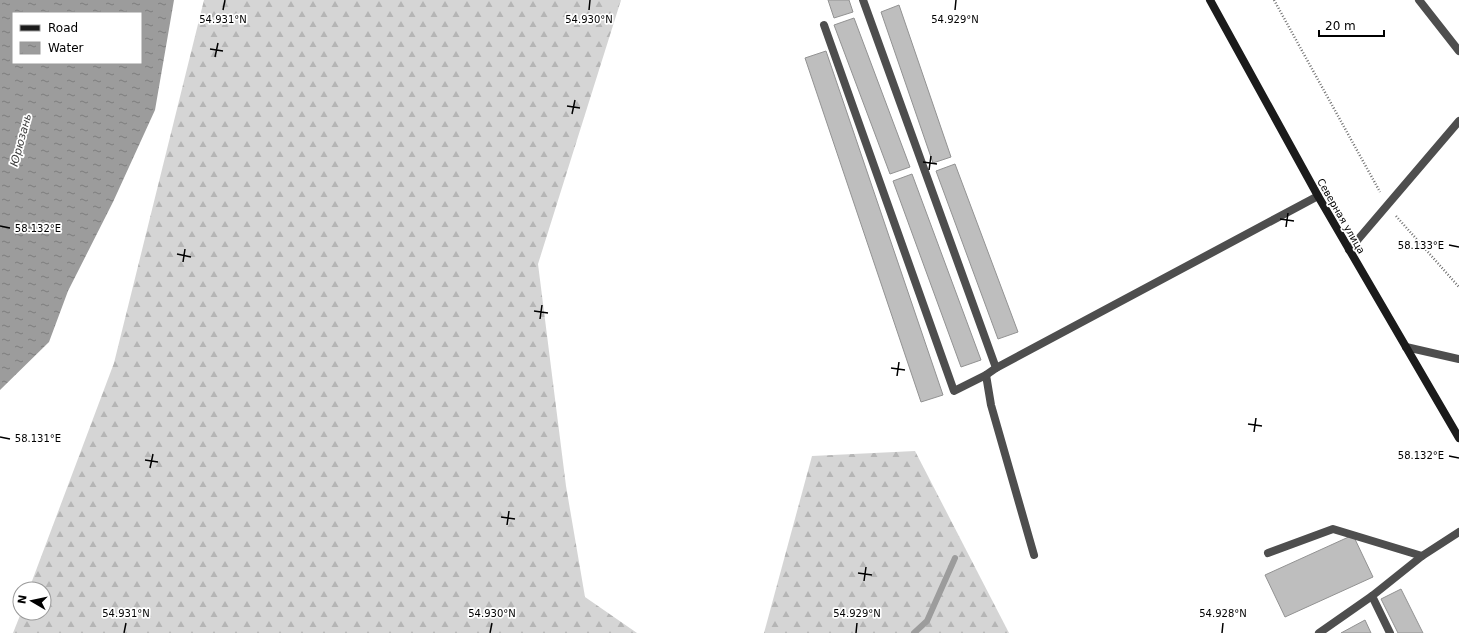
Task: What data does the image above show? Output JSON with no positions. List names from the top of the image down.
{
  "streets": {
    "street": ["Северная улица"]
  },
  "water": ["Юрюзань"],
  "legend": ["Road", "Water"],
  "scale_bar": "20 m",
  "north": "left",
  "coordinates": [
    "54.931°N",
    "54.930°N",
    "54.929°N",
    "58.132°E",
    "58.133°E",
    "58.131°E",
    "54.928°N"
  ]
}
